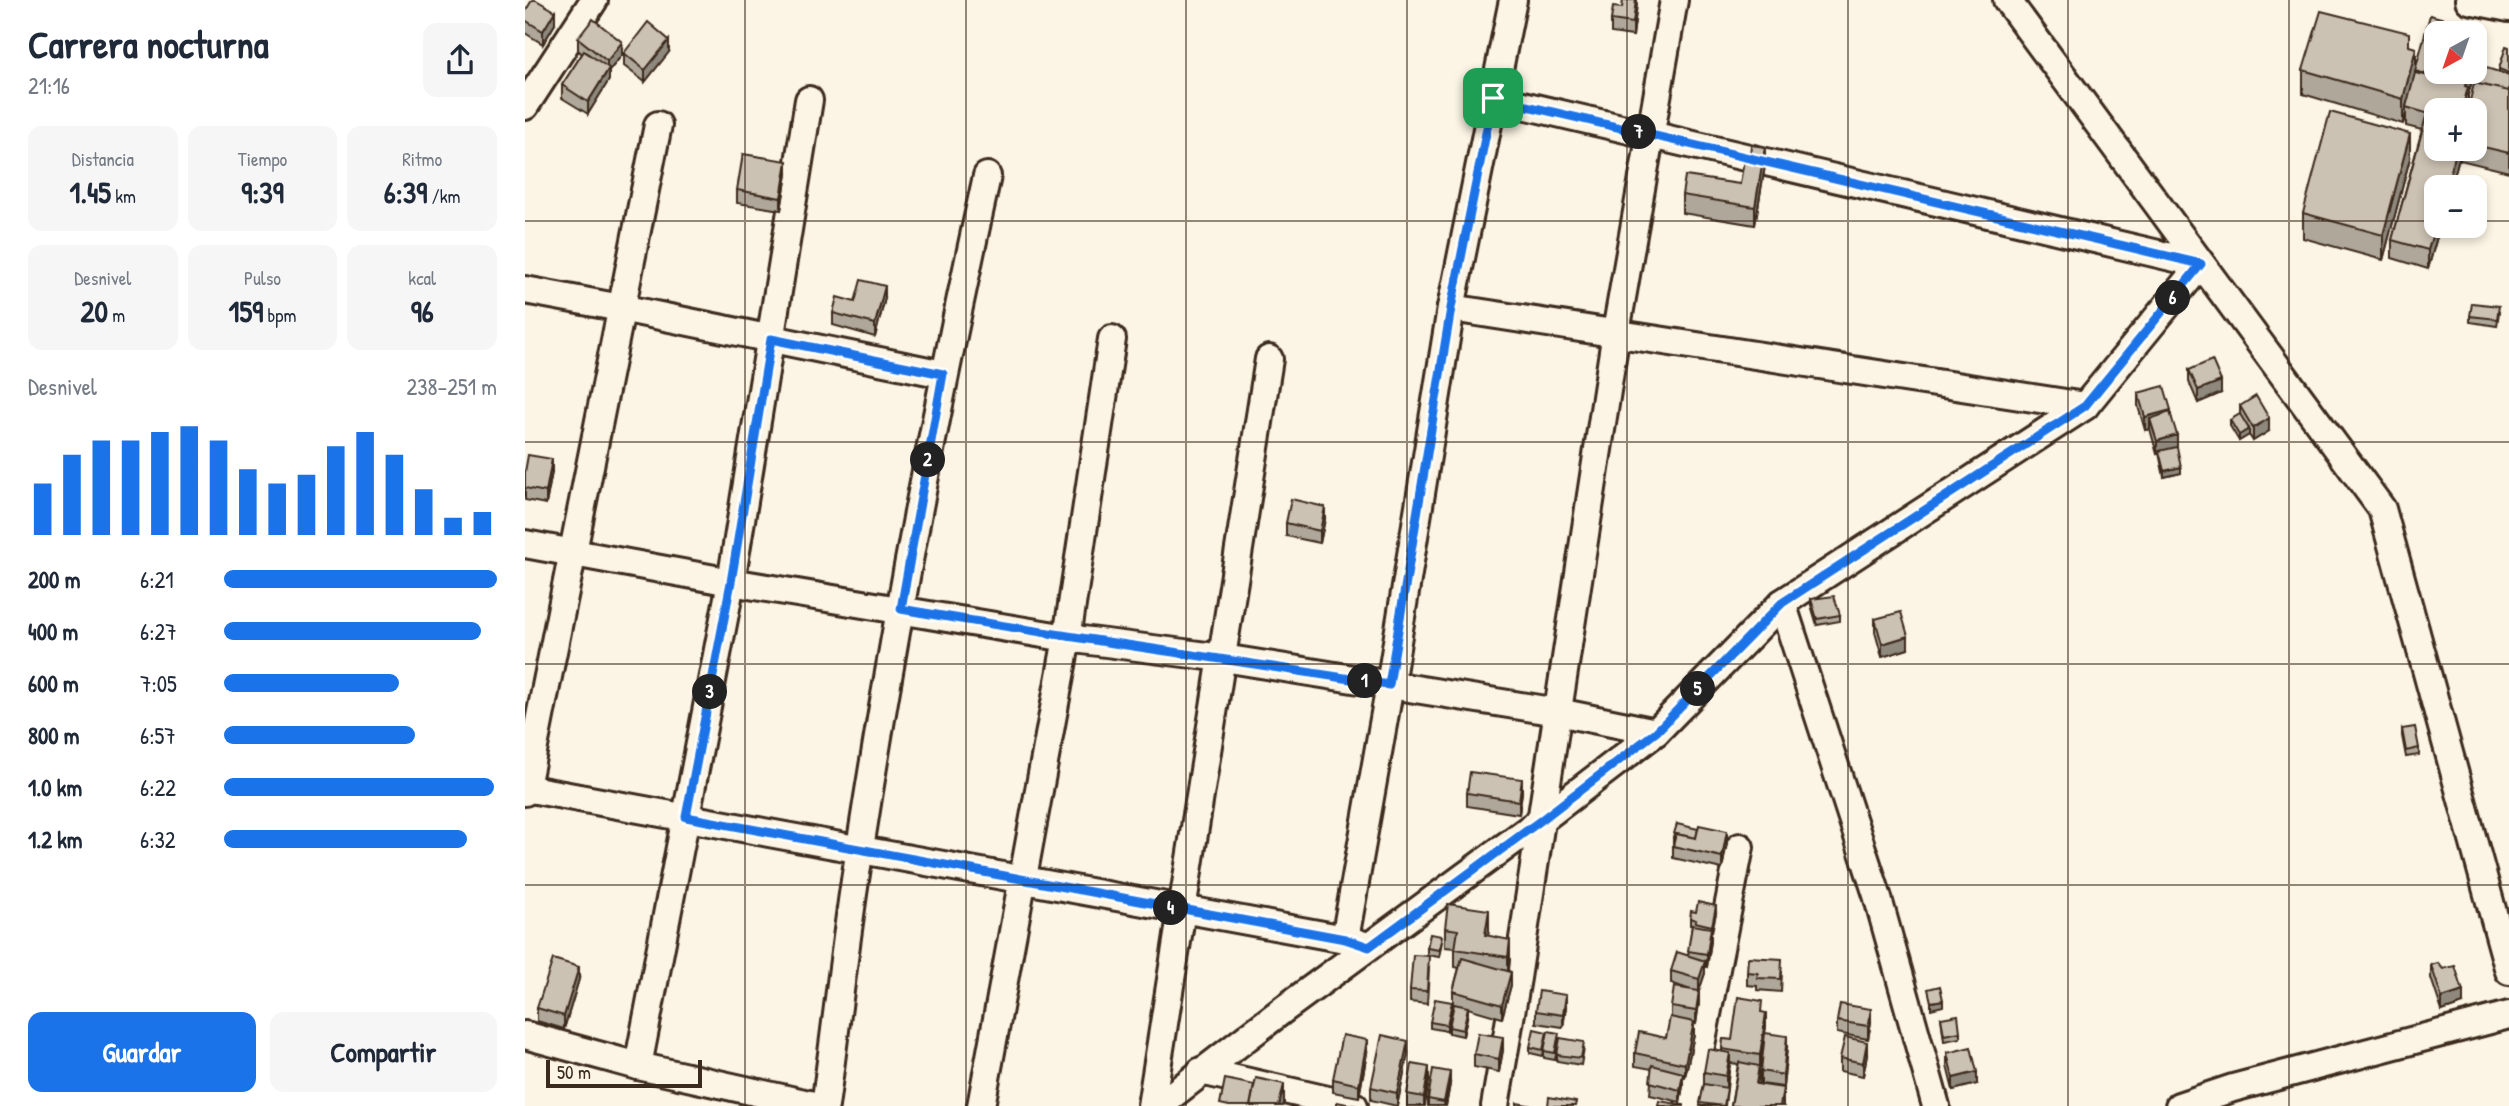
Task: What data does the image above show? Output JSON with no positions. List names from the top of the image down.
{
  "scale_bar": "50 m",
  "north": "bottom left",
  "page": {
    "heading": ["Carrera nocturna", "21:16"],
    "map_buttons": ["+", "−"],
    "pins": [
      "7",
      "6",
      "2",
      "1",
      "5",
      "3",
      "4"
    ],
    "stats": [
      ["Distancia", "1.45 km"],
      ["Tiempo", "9:39"],
      ["Ritmo", "6:39 /km"],
      ["Desnivel", "20 m"],
      ["Pulso", "159 bpm"],
      ["kcal", "96"]
    ],
    "chart": ["Desnivel", "238–251 m"],
    "list": [
      {
        "name": "200 m",
        "note": "6:21"
      },
      {
        "name": "400 m",
        "note": "6:27"
      },
      {
        "name": "600 m",
        "note": "7:05"
      },
      {
        "name": "800 m",
        "note": "6:57"
      },
      {
        "name": "1.0 km",
        "note": "6:22"
      },
      {
        "name": "1.2 km",
        "note": "6:32"
      }
    ],
    "buttons": ["Guardar", "Compartir"],
    "scale": "50 m"
  }
}
